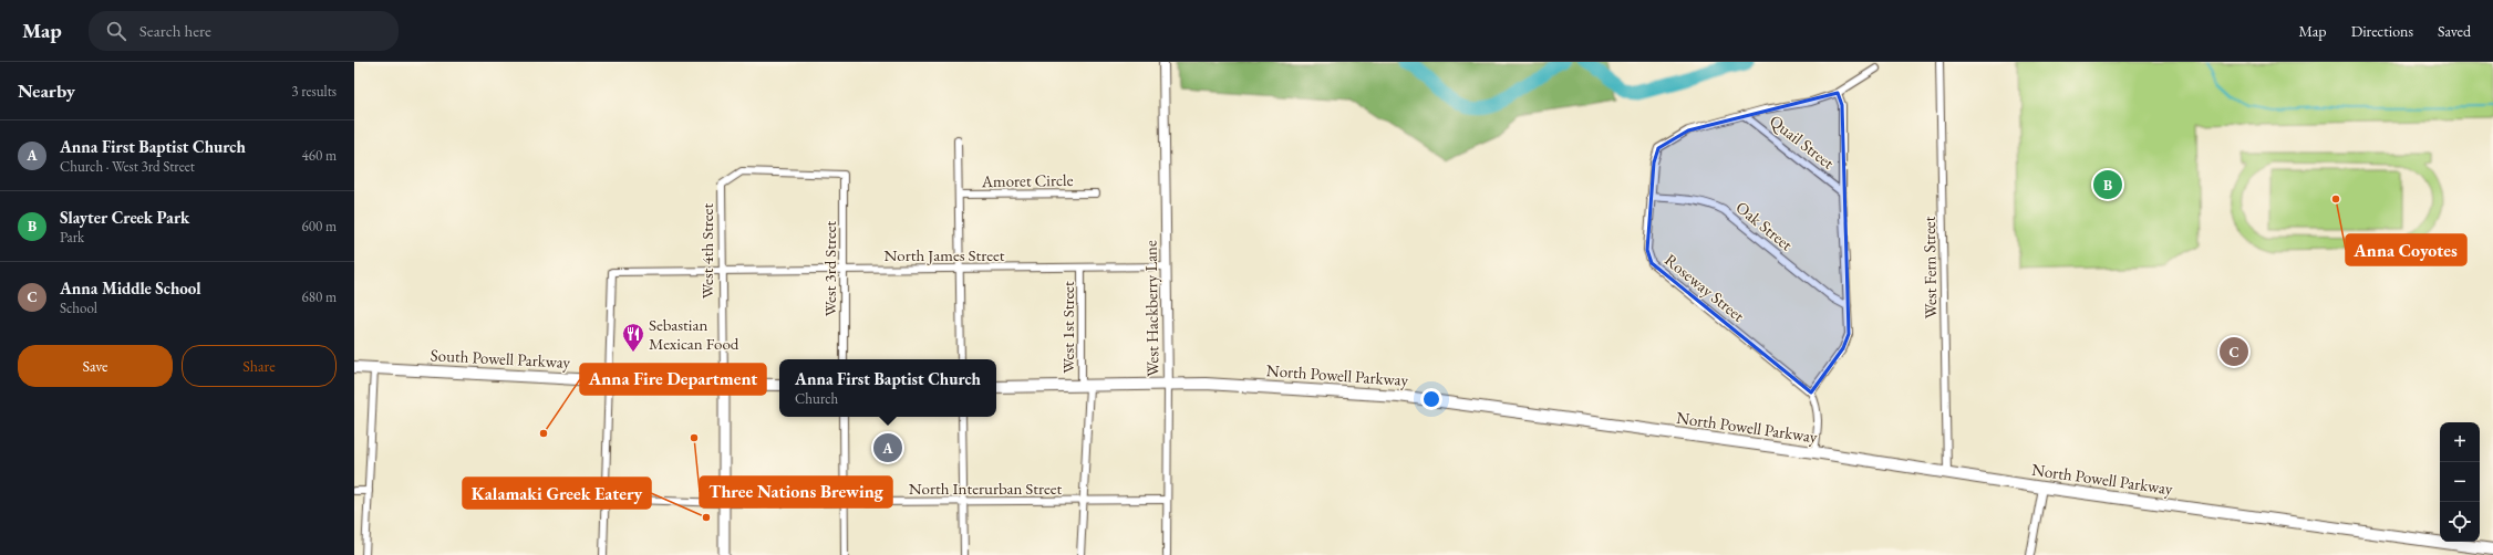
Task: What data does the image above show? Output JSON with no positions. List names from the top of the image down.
{
  "streets": {
    "main road": ["West 4th Street", "South Powell Parkway", "North Powell Parkway"],
    "street": [
      "Quail Street",
      "Amoret Circle",
      "Oak Street",
      "North James Street",
      "West Fern Street",
      "West 3rd Street",
      "Roseway Street",
      "West Hackberry Lane",
      "West 1st Street",
      "North Interurban Street"
    ]
  },
  "crossings": [
    ["Quail Street", "Roseway Street"],
    ["Oak Street", "Roseway Street"],
    ["West 4th Street", "North James Street"],
    ["West 4th Street", "West 3rd Street"],
    ["West 4th Street", "South Powell Parkway"],
    ["West 4th Street", "North Interurban Street"],
    ["North James Street", "West 3rd Street"],
    ["North James Street", "West Hackberry Lane"],
    ["North James Street", "West 1st Street"],
    ["North James Street", "South Powell Parkway"],
    ["West Fern Street", "North Powell Parkway"],
    ["West Hackberry Lane", "North Powell Parkway"],
    ["West Hackberry Lane", "North Interurban Street"],
    ["West 1st Street", "North Powell Parkway"],
    ["West 1st Street", "North Interurban Street"]
  ],
  "places": {
    "other": [
      "Anna Coyotes",
      "Anna Fire Department",
      "Three Nations Brewing",
      "Kalamaki Greek Eatery"
    ],
    "restaurant": ["Sebastian Mexican Food"]
  },
  "page": {
    "header": "Map",
    "search": "Search here",
    "nav": ["Map", "Directions", "Saved"],
    "heading": ["Nearby", "3 results"],
    "list": [
      {
        "mark": "A",
        "name": "Anna First Baptist Church",
        "note": "Church · West 3rd Street",
        "value": "460 m"
      },
      {
        "mark": "B",
        "name": "Slayter Creek Park",
        "note": "Park",
        "value": "600 m"
      },
      {
        "mark": "C",
        "name": "Anna Middle School",
        "note": "School",
        "value": "680 m"
      }
    ],
    "pins": ["B", "C", "A"],
    "buttons": ["Save", "Share"],
    "popup": ["Anna First Baptist Church", "Church"],
    "map_buttons": ["+", "−"]
  }
}
